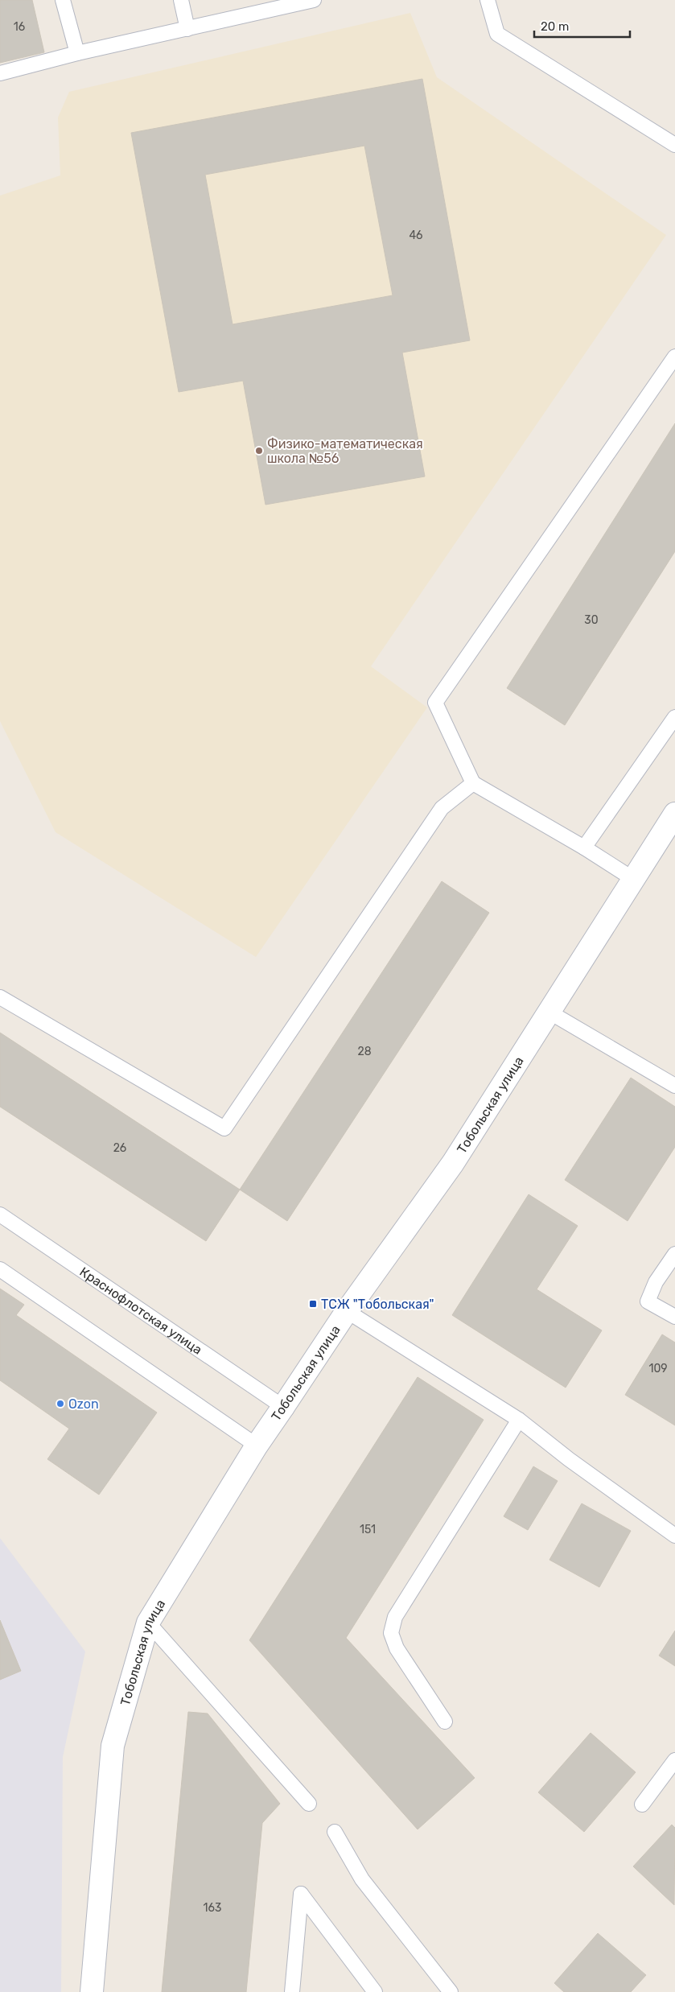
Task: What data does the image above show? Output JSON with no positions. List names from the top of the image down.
{
  "streets": {
    "street": ["Тобольская улица"],
    "lane": ["Краснофлотская улица"]
  },
  "crossings": [
    ["Тобольская улица", "Краснофлотская улица"]
  ],
  "places": {
    "other": ["Физико-математическая школа №56", "Ozon"],
    "transit": ["ТСЖ \"Тобольская\""]
  },
  "house_numbers": [
    "16",
    "46",
    "30",
    "28",
    "26",
    "109",
    "151",
    "163"
  ],
  "scale_bar": "20 m"
}
